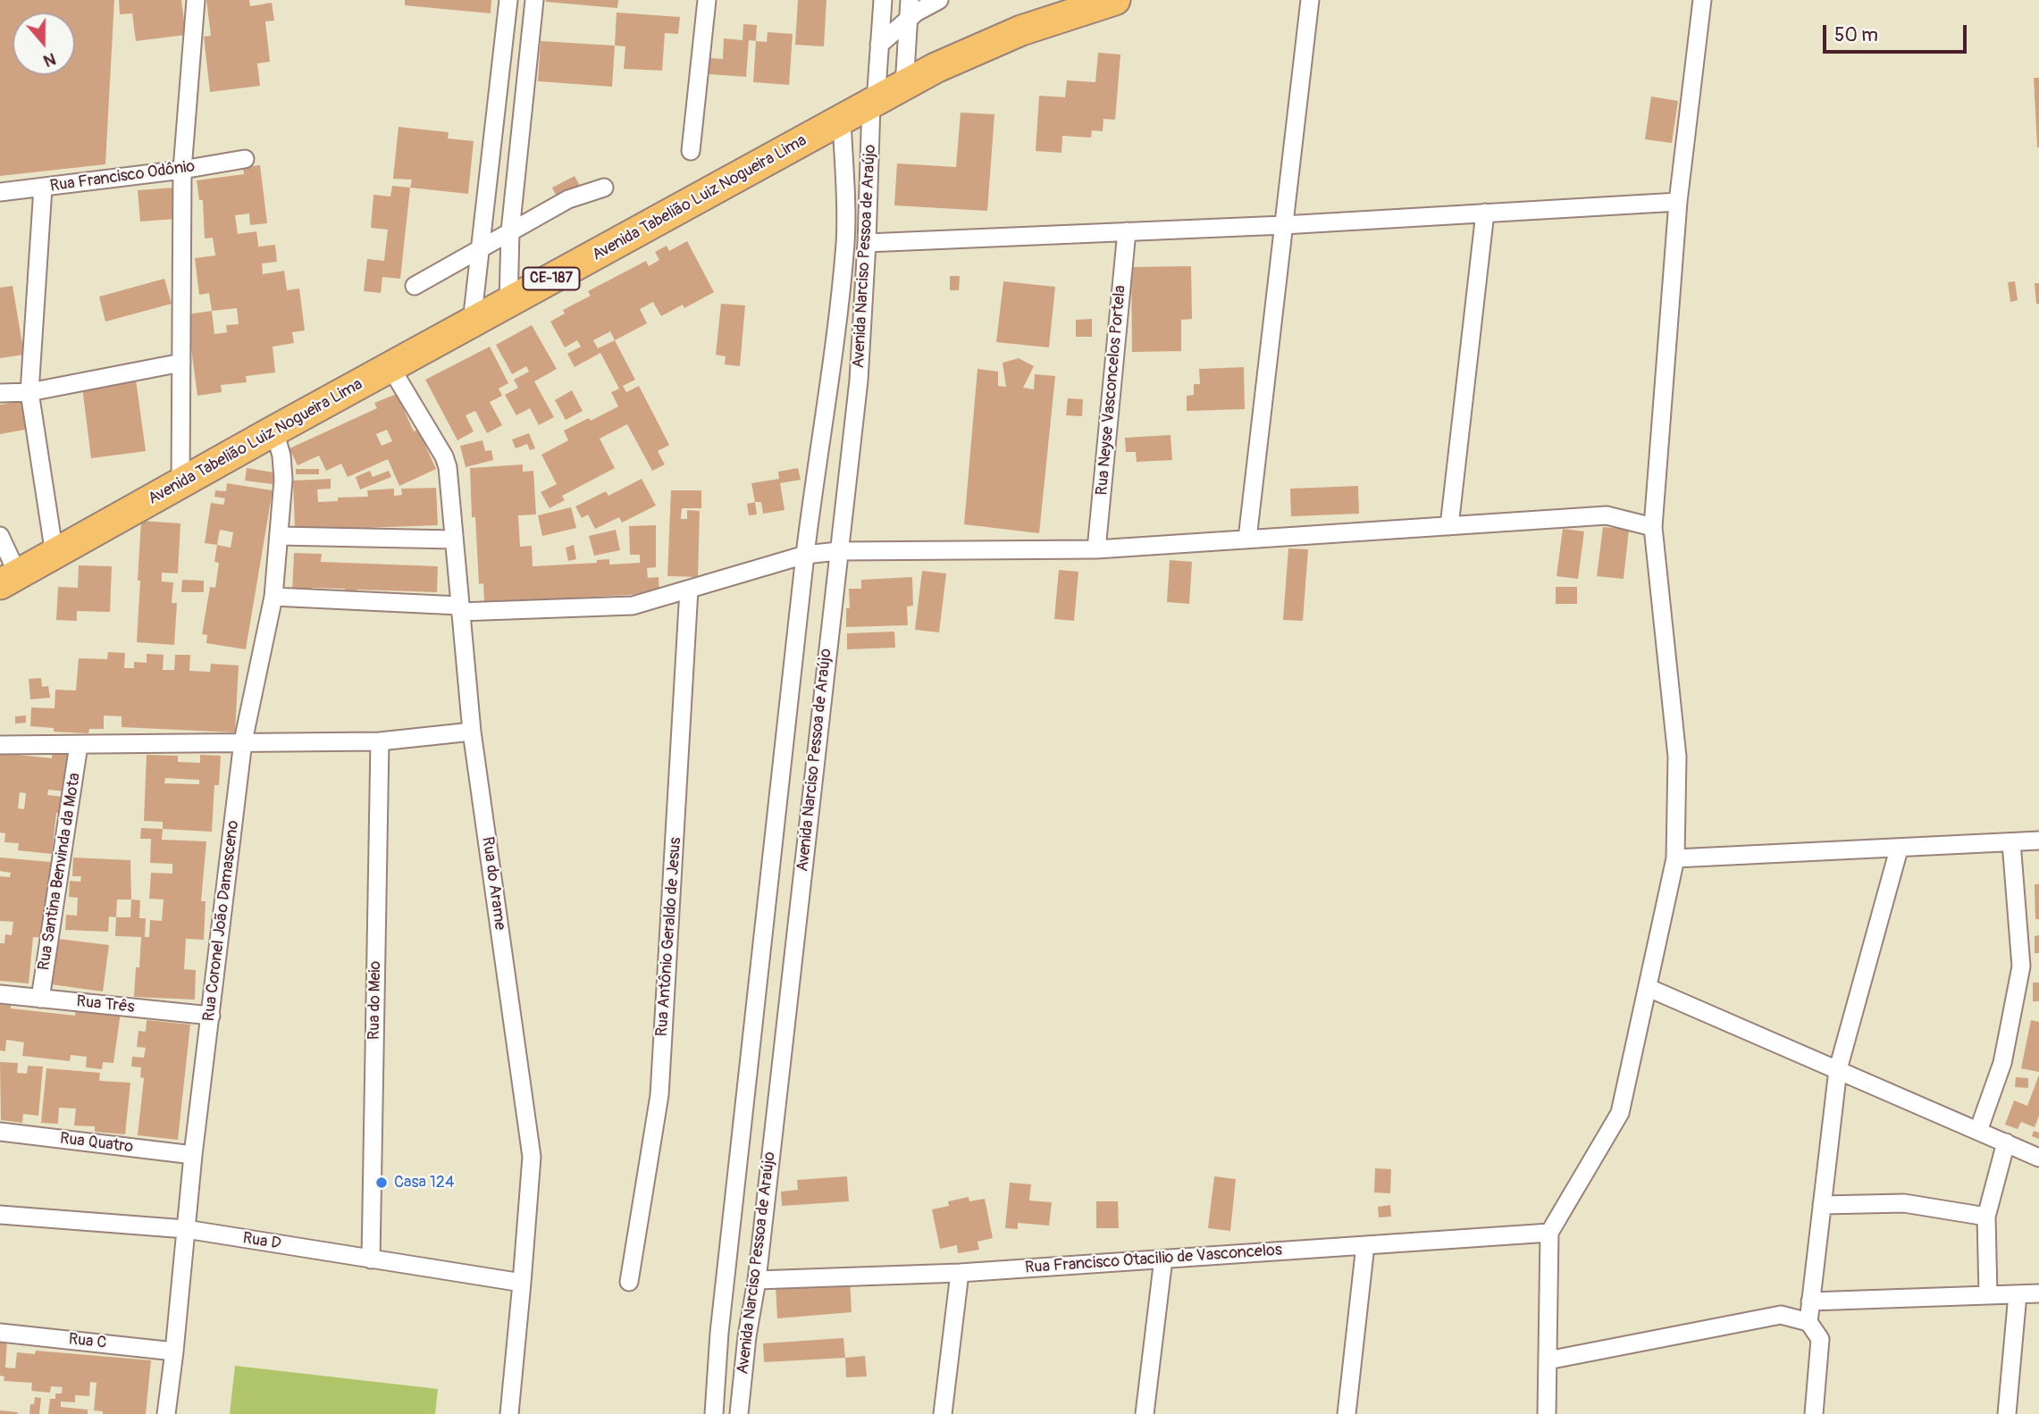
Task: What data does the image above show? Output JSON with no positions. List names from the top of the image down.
{
  "streets": {
    "highway": ["Avenida Tabelião Luiz Nogueira Lima", "CE-187"],
    "street": [
      "Rua Francisco Odônio",
      "Avenida Narciso Pessoa de Araújo",
      "Rua Neyse Vasconcelos Portela",
      "Rua Santina Benvinda da Mota",
      "Rua do Arame",
      "Rua Coronel João Damasceno",
      "Rua Antônio Geraldo de Jesus",
      "Rua do Meio",
      "Rua Três",
      "Rua Quatro",
      "Rua D",
      "Rua Francisco Otacilio de Vasconcelos",
      "Rua C"
    ]
  },
  "crossings": [
    ["Avenida Tabelião Luiz Nogueira Lima", "Avenida Narciso Pessoa de Araújo"],
    ["Avenida Tabelião Luiz Nogueira Lima", "Rua do Arame"],
    ["Avenida Tabelião Luiz Nogueira Lima", "Rua Coronel João Damasceno"],
    ["Avenida Narciso Pessoa de Araújo", "Rua Francisco Otacilio de Vasconcelos"],
    ["Rua Santina Benvinda da Mota", "Rua Três"],
    ["Rua do Arame", "Rua D"],
    ["Rua Coronel João Damasceno", "Rua Três"],
    ["Rua Coronel João Damasceno", "Rua Quatro"],
    ["Rua Coronel João Damasceno", "Rua D"],
    ["Rua Coronel João Damasceno", "Rua C"],
    ["Rua do Meio", "Rua D"]
  ],
  "places": ["Casa 124"],
  "scale_bar": "50 m",
  "north": "bottom"
}
